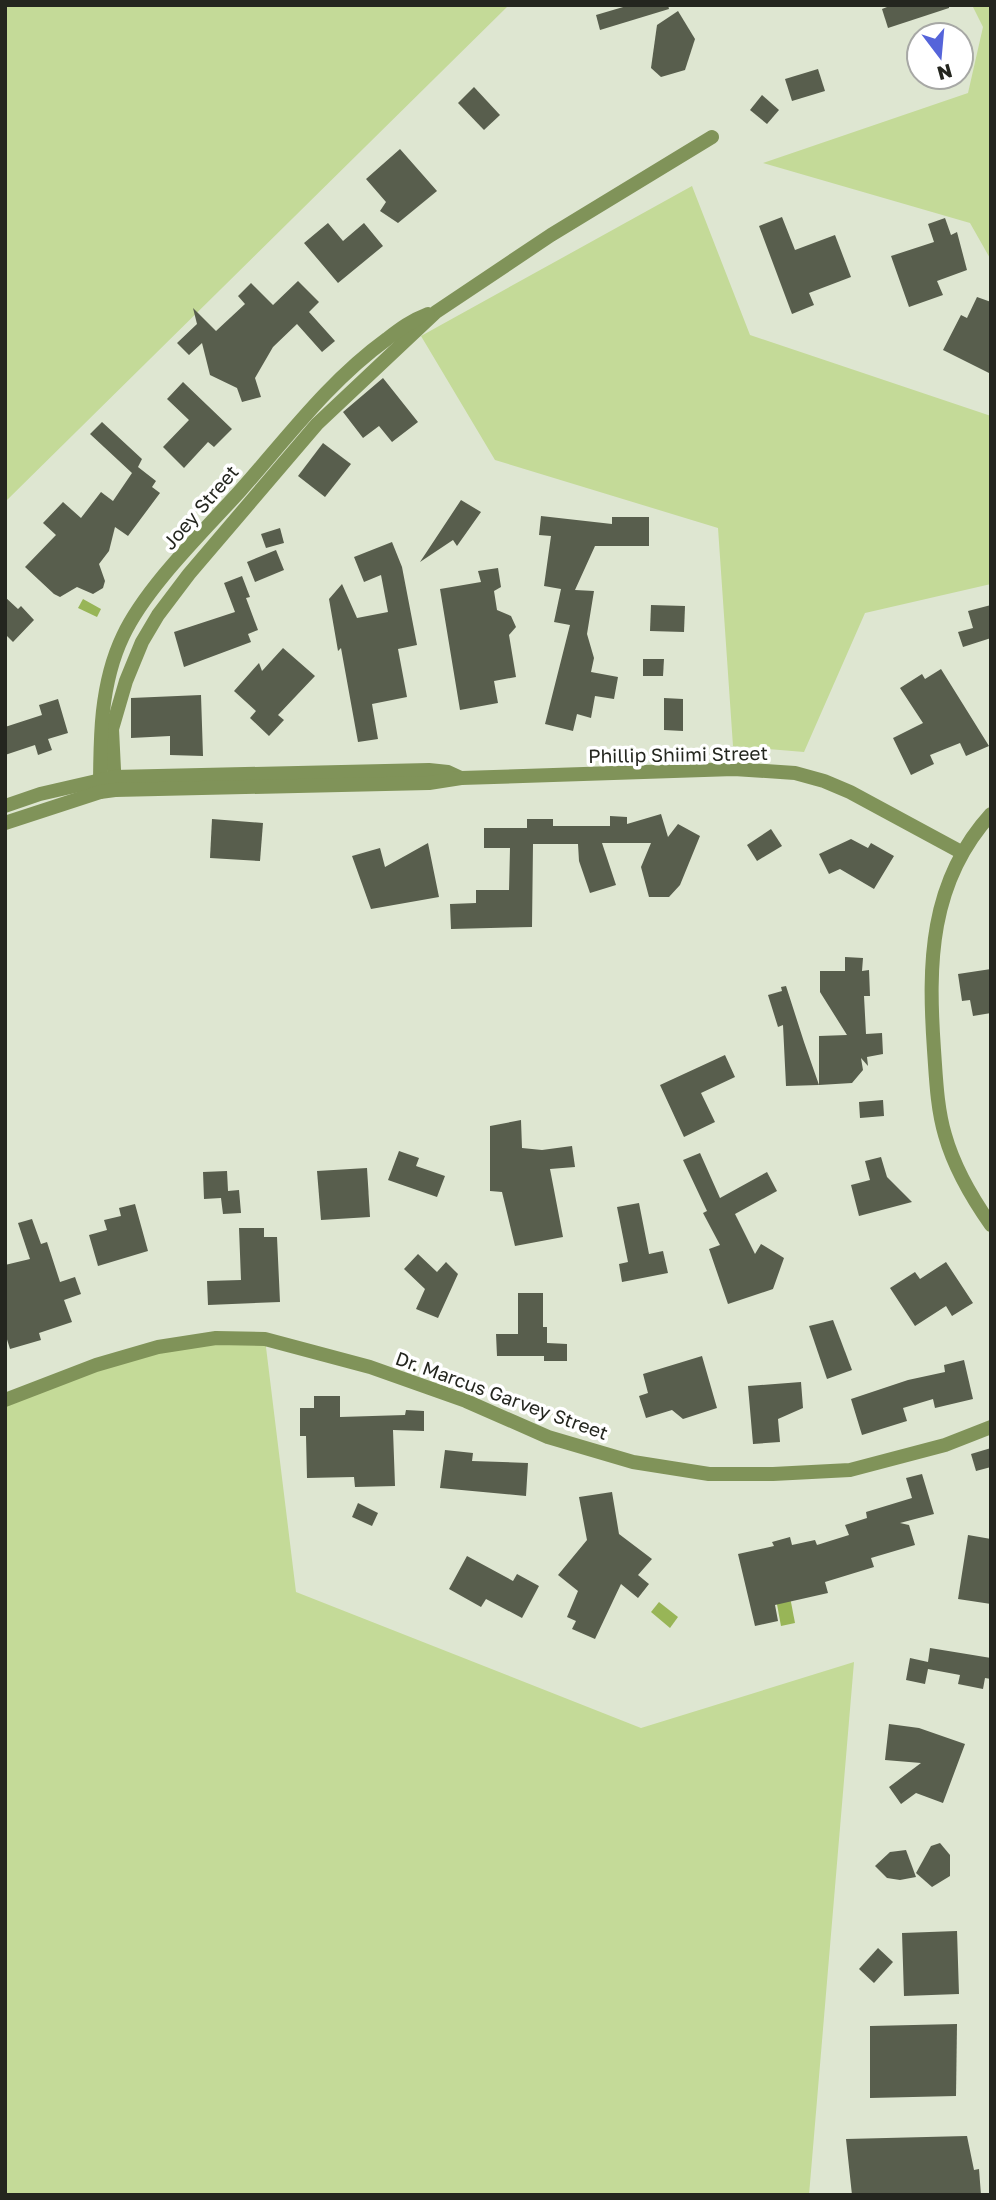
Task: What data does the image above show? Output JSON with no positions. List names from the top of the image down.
{
  "streets": {
    "street": ["Joey Street", "Phillip Shiimi Street", "Dr. Marcus Garvey Street"]
  },
  "crossings": [
    ["Joey Street", "Phillip Shiimi Street"]
  ],
  "north": "bottom"
}
